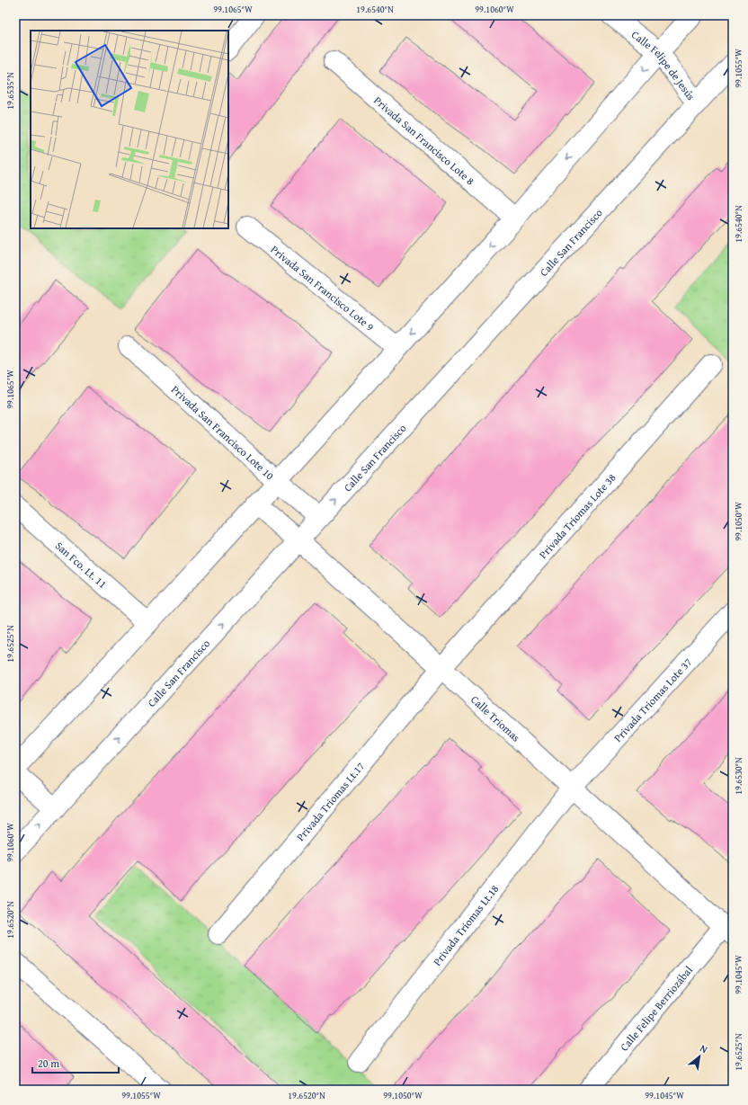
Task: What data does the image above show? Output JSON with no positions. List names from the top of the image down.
{
  "streets": {
    "street": [
      "Calle Felipe de Jesús",
      "Privada San Francisco Lote 8",
      "Calle San Francisco",
      "Privada San Francisco Lote 9",
      "Privada San Francisco Lote 10",
      "Privada Triomas Lote 38",
      "San Fco. Lt. 11",
      "Privada Triomas Lote 37",
      "Calle Triomas",
      "Privada Triomas Lt.17",
      "Privada Triomas Lt.18",
      "Calle Felipe Berriozábal"
    ]
  },
  "crossings": [
    ["Calle Felipe de Jesús", "Calle San Francisco"],
    ["Calle San Francisco", "Privada San Francisco Lote 10"],
    ["Calle San Francisco", "Calle Triomas"],
    ["Privada Triomas Lote 38", "Calle Triomas"],
    ["Privada Triomas Lote 38", "Privada Triomas Lt.17"],
    ["Privada Triomas Lote 37", "Calle Triomas"],
    ["Privada Triomas Lote 37", "Privada Triomas Lt.18"],
    ["Calle Triomas", "Privada Triomas Lt.17"],
    ["Calle Triomas", "Privada Triomas Lt.18"],
    ["Calle Triomas", "Calle Felipe Berriozábal"]
  ],
  "scale_bar": "20 m",
  "north": "top right",
  "coordinates": [
    "99.1065°W",
    "19.6540°N",
    "99.1060°W",
    "99.1055°W",
    "19.6535°N",
    "99.1050°W",
    "19.6525°N",
    "19.6530°N",
    "19.6520°N",
    "99.1045°W"
  ]
}
